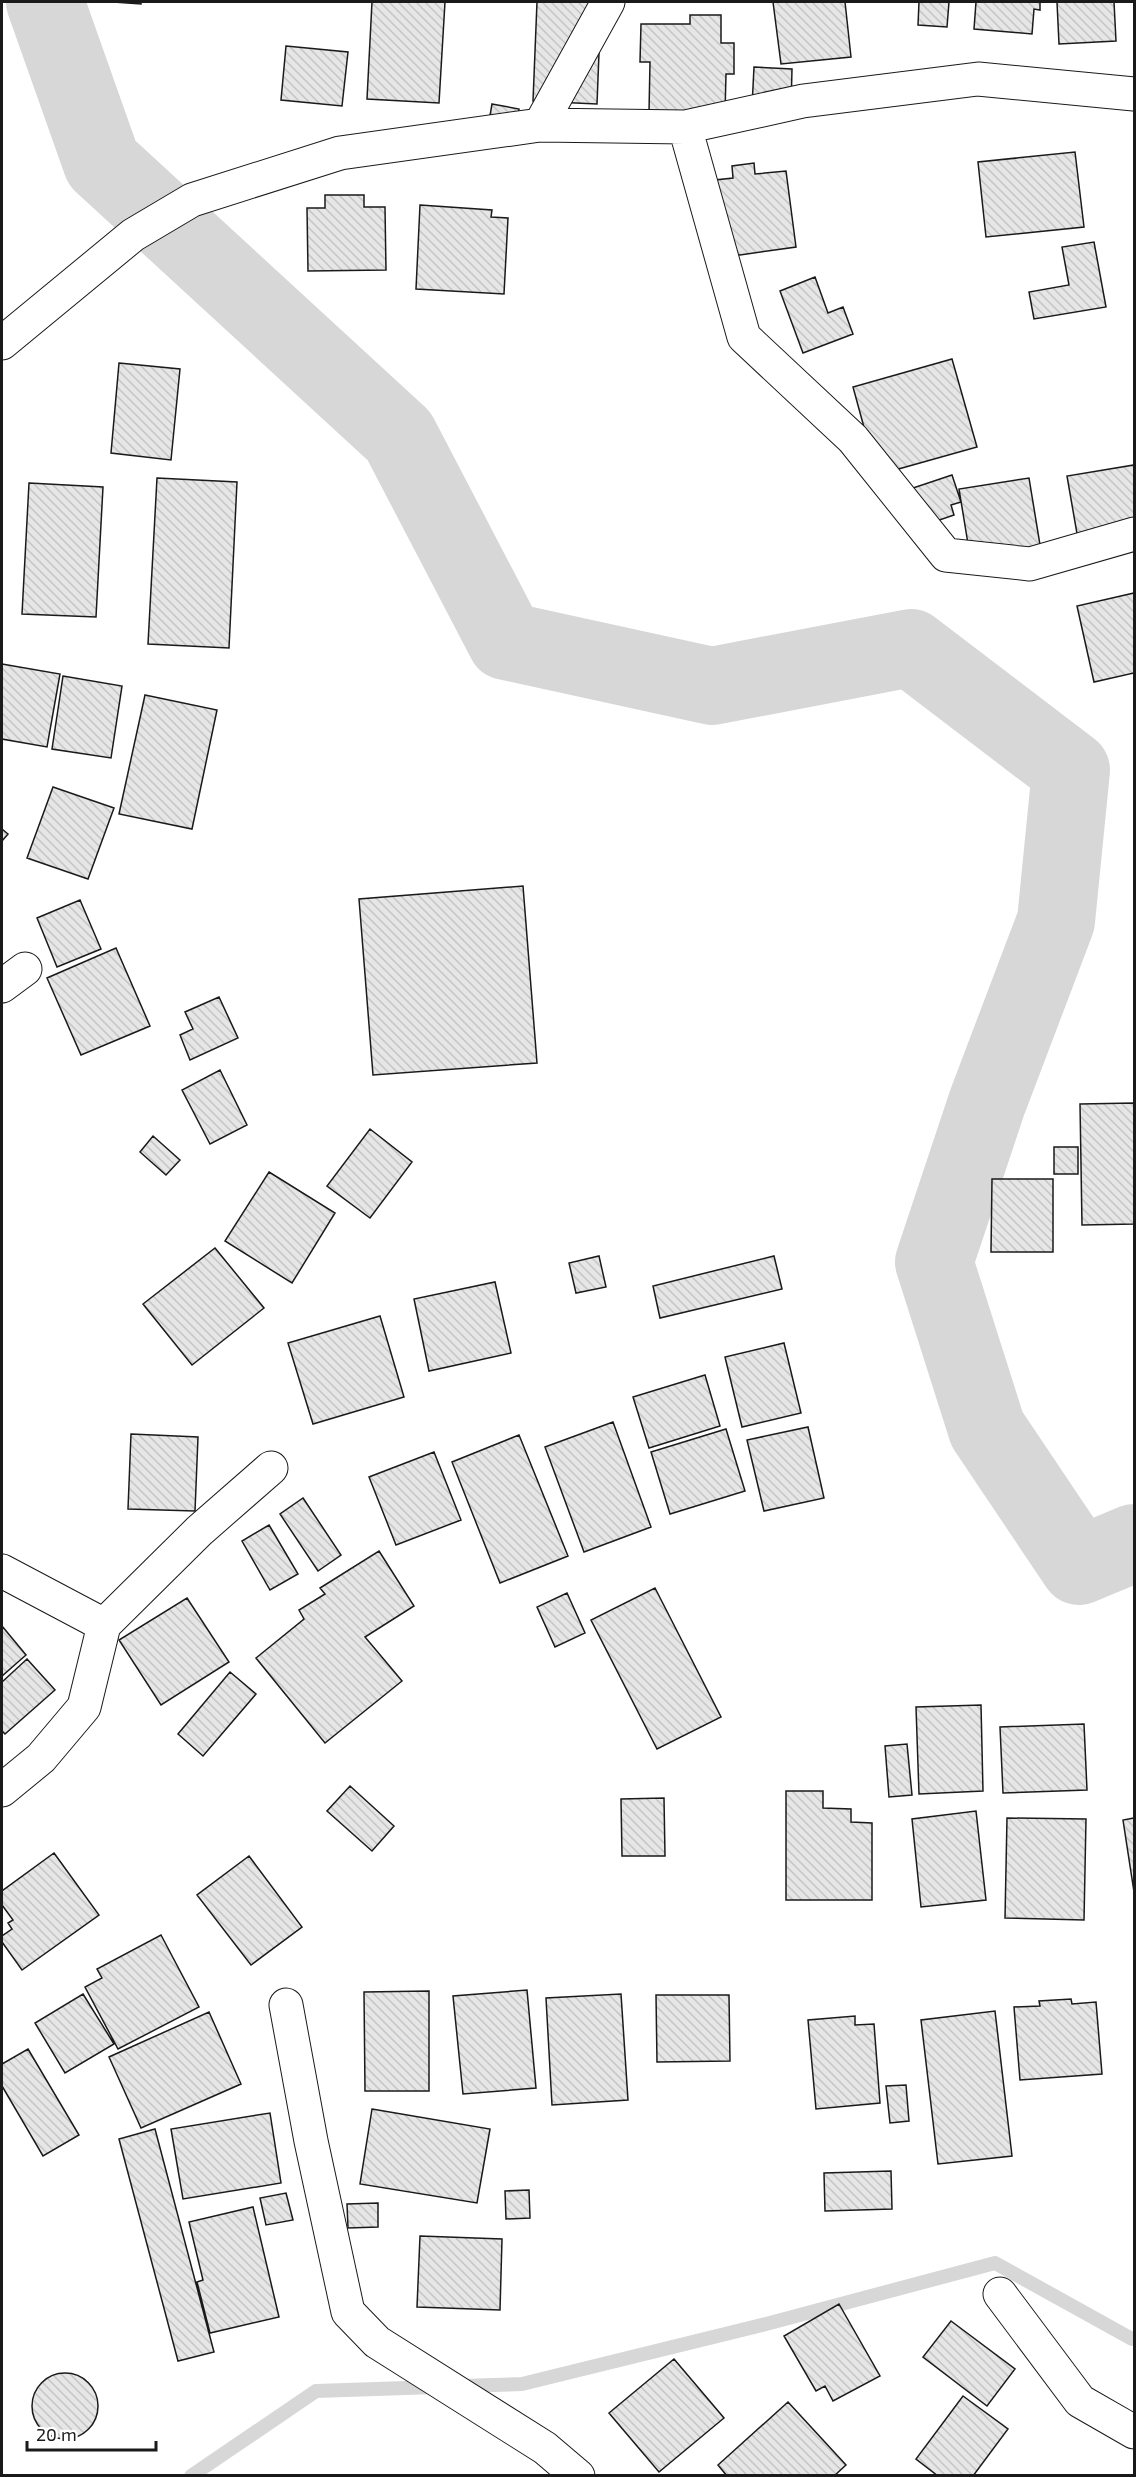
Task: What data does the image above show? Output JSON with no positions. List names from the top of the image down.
{
  "scale_bar": "20 m"
}
